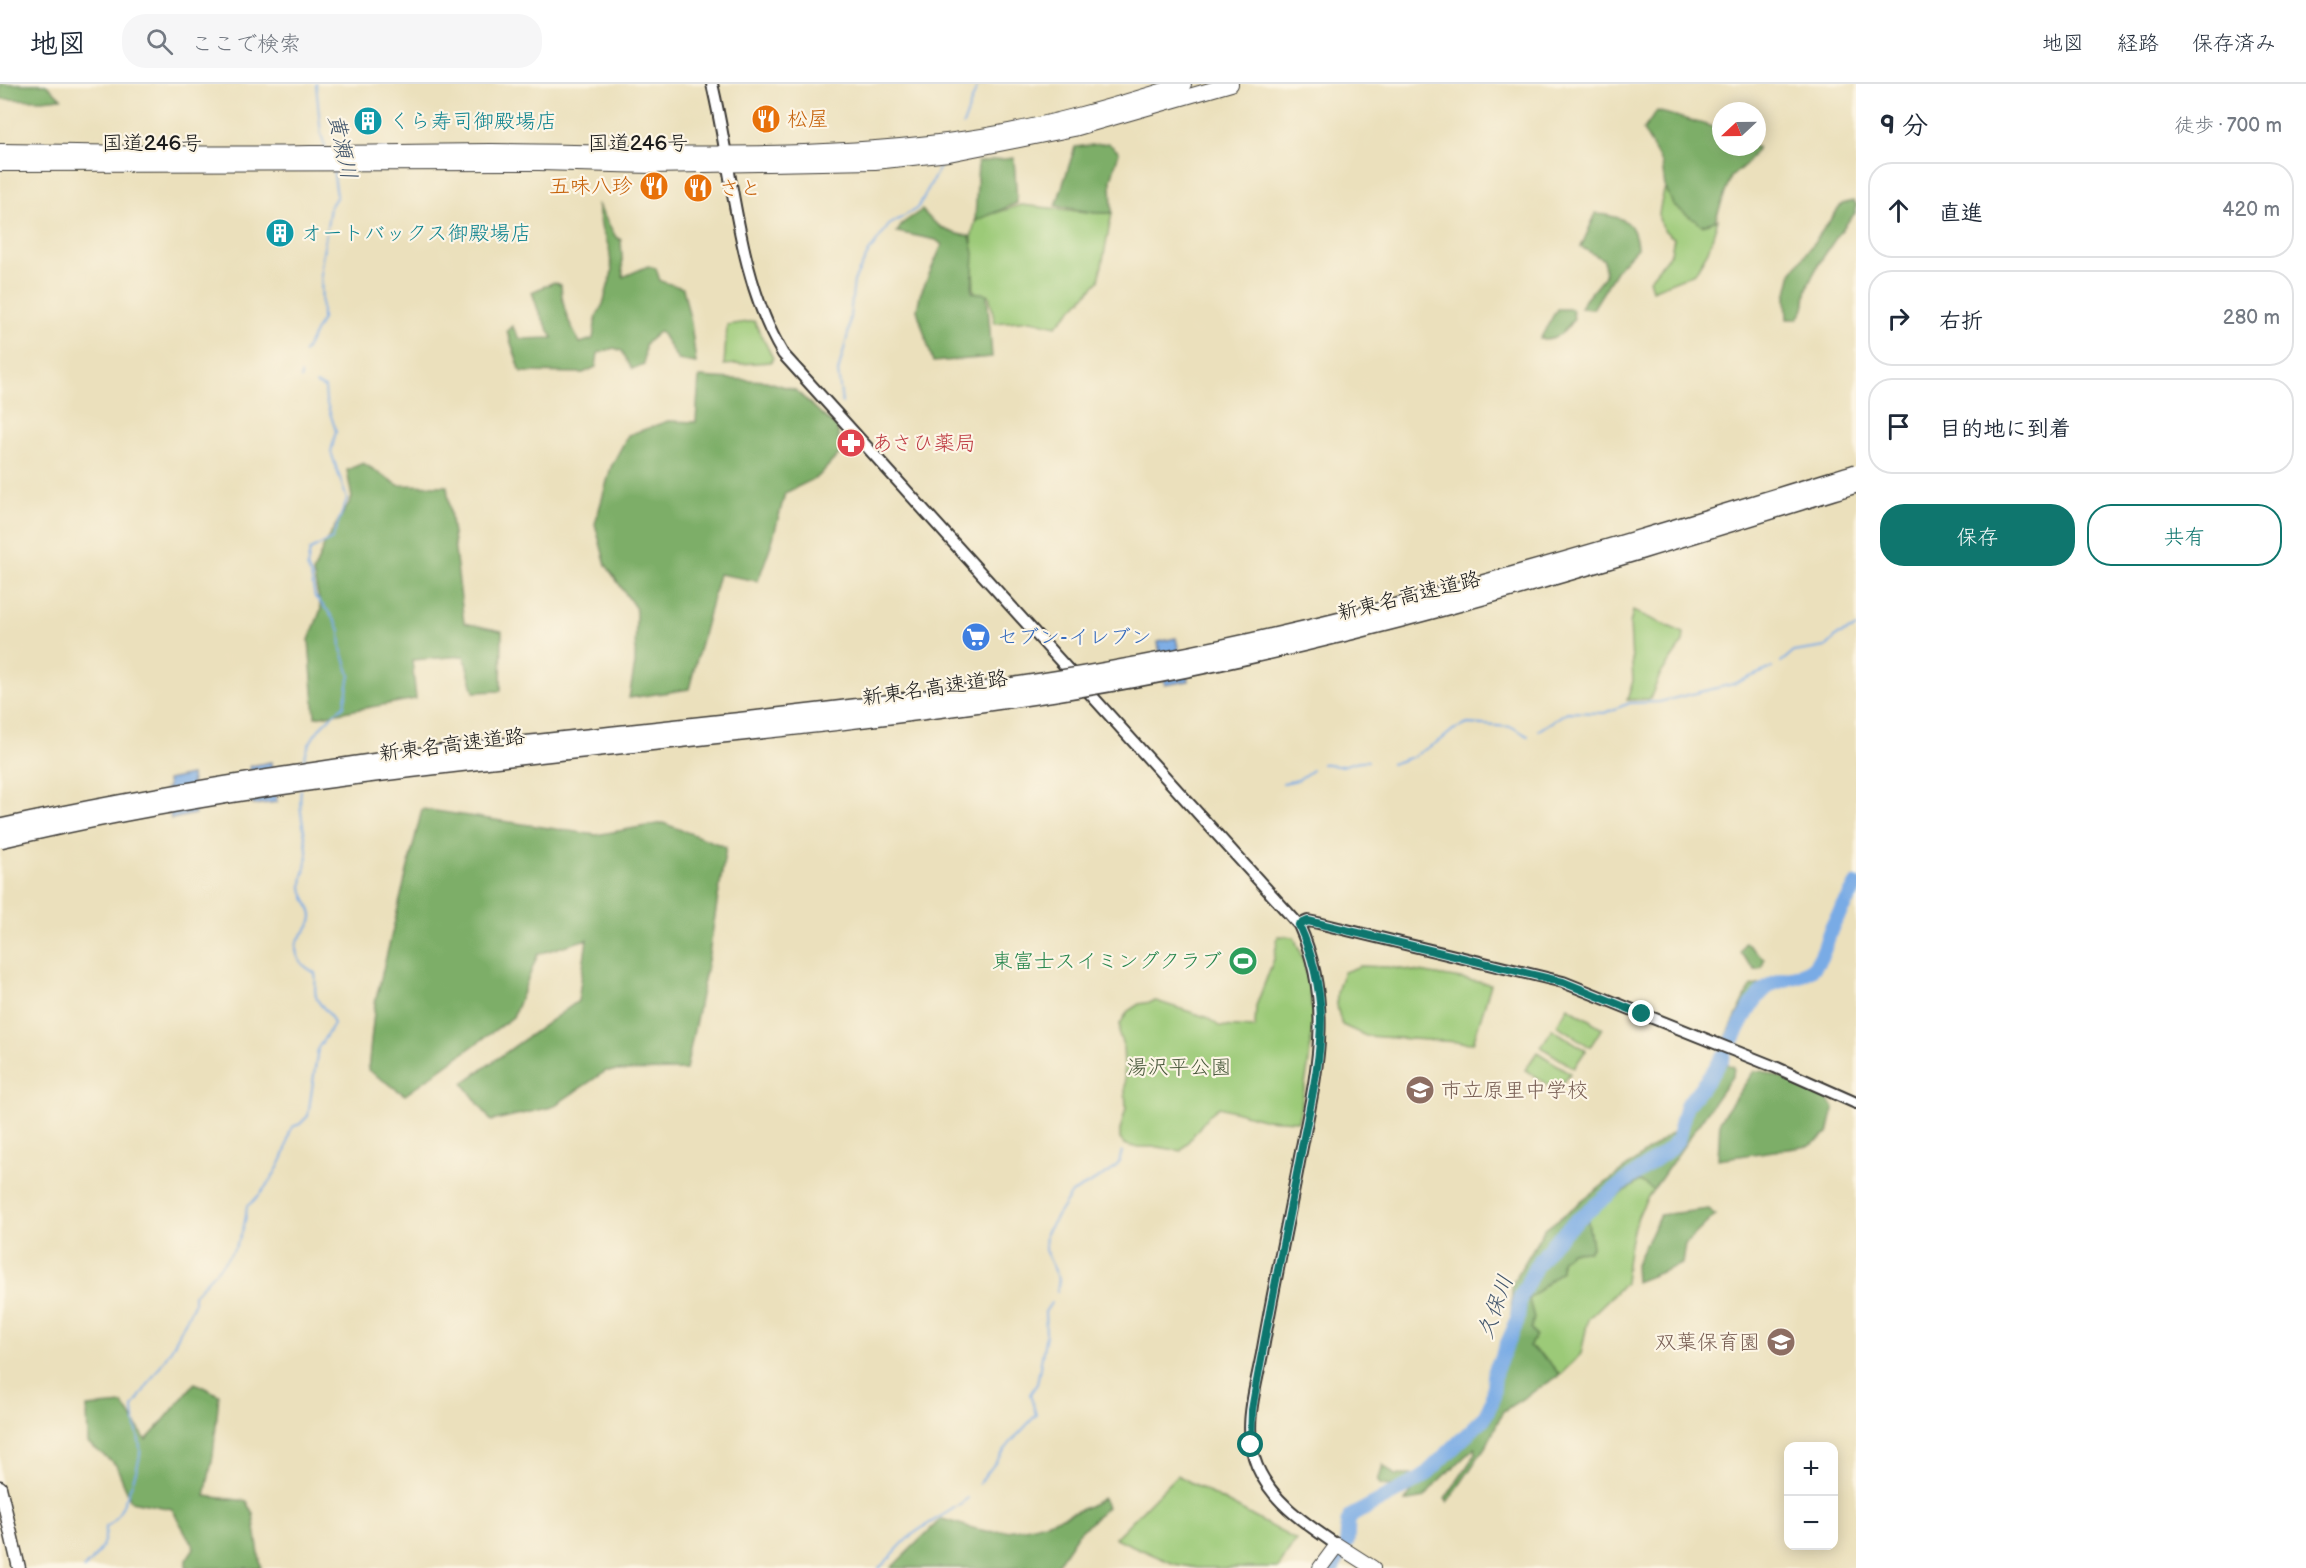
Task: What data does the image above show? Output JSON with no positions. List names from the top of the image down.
{
  "streets": {
    "highway": ["国道246号", "新東名高速道路"]
  },
  "water": ["黄瀬川", "久保川"],
  "parks": ["湯沢平公園"],
  "places": {
    "restaurant": ["松屋", "五味八珍", "さと"],
    "building": ["くら寿司御殿場店", "オートバックス御殿場店"],
    "pharmacy": ["あさひ薬局"],
    "supermarket": ["セブン-イレブン"],
    "sports": ["東富士スイミングクラブ"],
    "school or university": ["市立原里中学校", "双葉保育園"]
  },
  "north": "left",
  "page": {
    "header": "地図",
    "search": "ここで検索",
    "nav": ["地図", "経路", "保存済み"],
    "heading": ["9 分", "徒歩 · 700 m"],
    "list": [
      ["直進", "420 m"],
      ["右折", "280 m"],
      "目的地に到着"
    ],
    "buttons": ["保存", "共有"],
    "map_buttons": ["+", "−"]
  }
}
